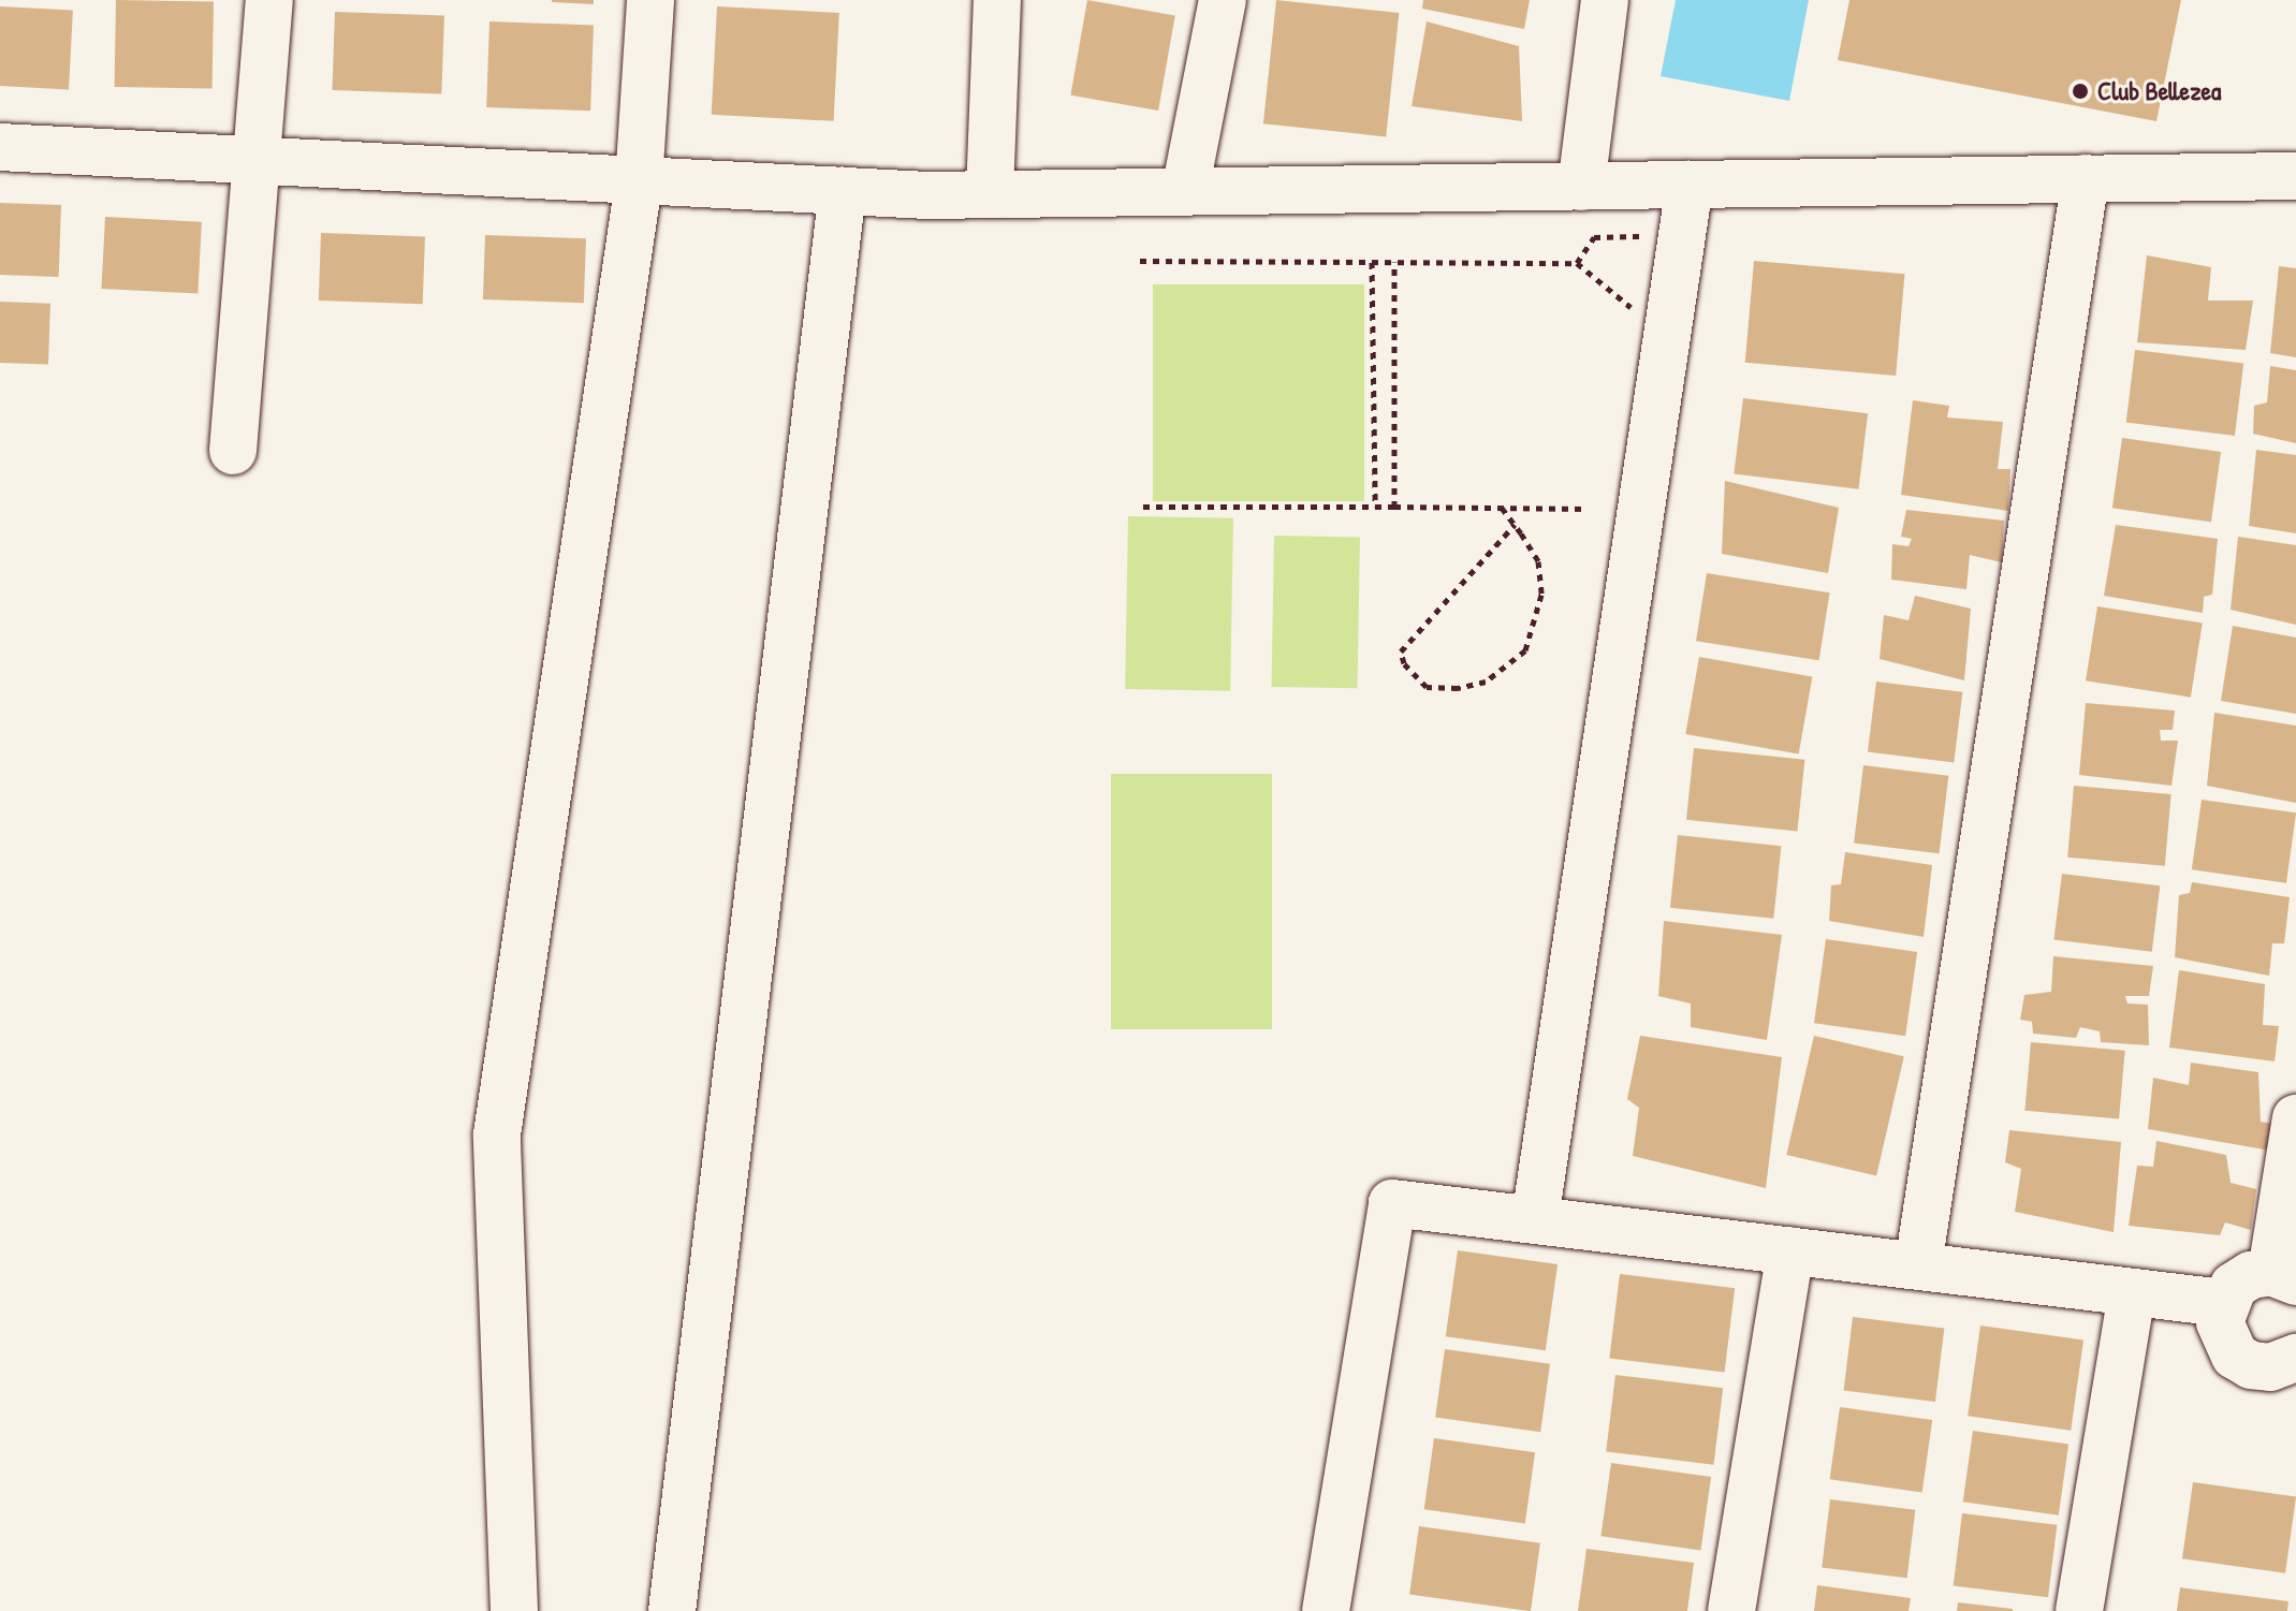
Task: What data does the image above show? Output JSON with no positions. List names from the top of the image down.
{
  "places": ["Club Bellezea"]
}
